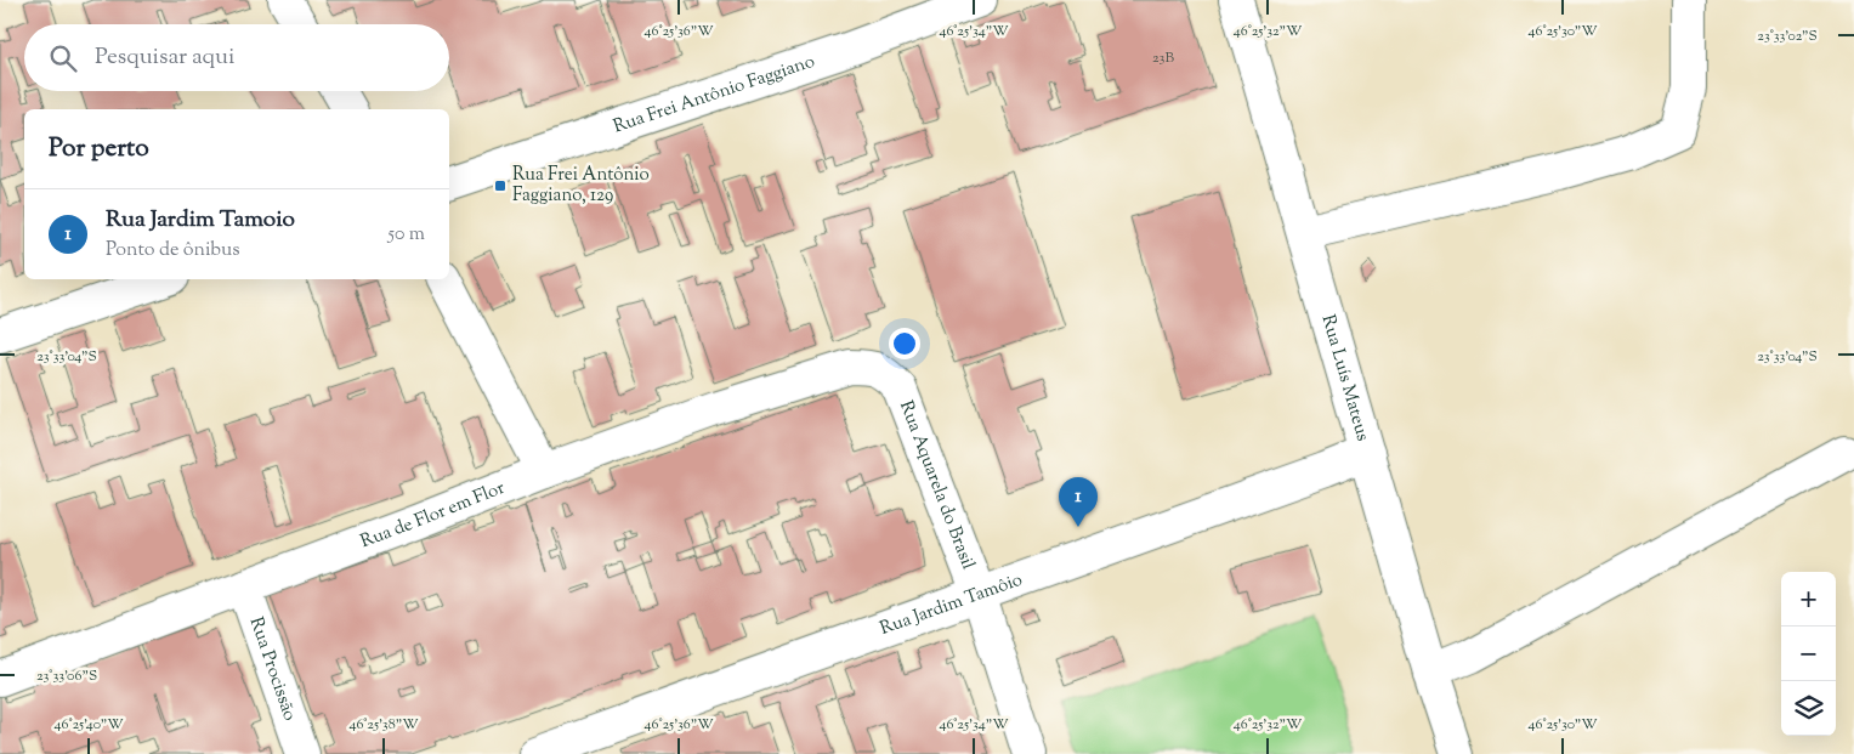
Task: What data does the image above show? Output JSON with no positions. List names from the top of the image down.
{
  "streets": {
    "street": [
      "Rua Frei Antônio Faggiano",
      "Rua Luís Mateus",
      "Rua Aquarela do Brasil",
      "Rua de Flor em Flor",
      "Rua Jardim Tamôio",
      "Rua Procissão"
    ]
  },
  "crossings": [
    ["Rua Luís Mateus", "Rua Jardim Tamôio"],
    ["Rua Aquarela do Brasil", "Rua de Flor em Flor"],
    ["Rua Aquarela do Brasil", "Rua Jardim Tamôio"],
    ["Rua de Flor em Flor", "Rua Procissão"]
  ],
  "places": {
    "transit": ["Rua Frei Antônio Faggiano, 129"]
  },
  "house_numbers": ["23B"],
  "page": {
    "search": "Pesquisar aqui",
    "heading": "Por perto",
    "list": [
      {
        "mark": "1",
        "name": "Rua Jardim Tamoio",
        "note": "Ponto de ônibus",
        "value": "50 m"
      }
    ],
    "pins": "1",
    "map_buttons": ["+", "−"]
  },
  "coordinates": [
    "46°25'36\"W",
    "46°25'34\"W",
    "46°25'32\"W",
    "46°25'30\"W",
    "23°33'02\"S",
    "23°33'04\"S",
    "23°33'06\"S",
    "46°25'40\"W",
    "46°25'38\"W"
  ]
}
